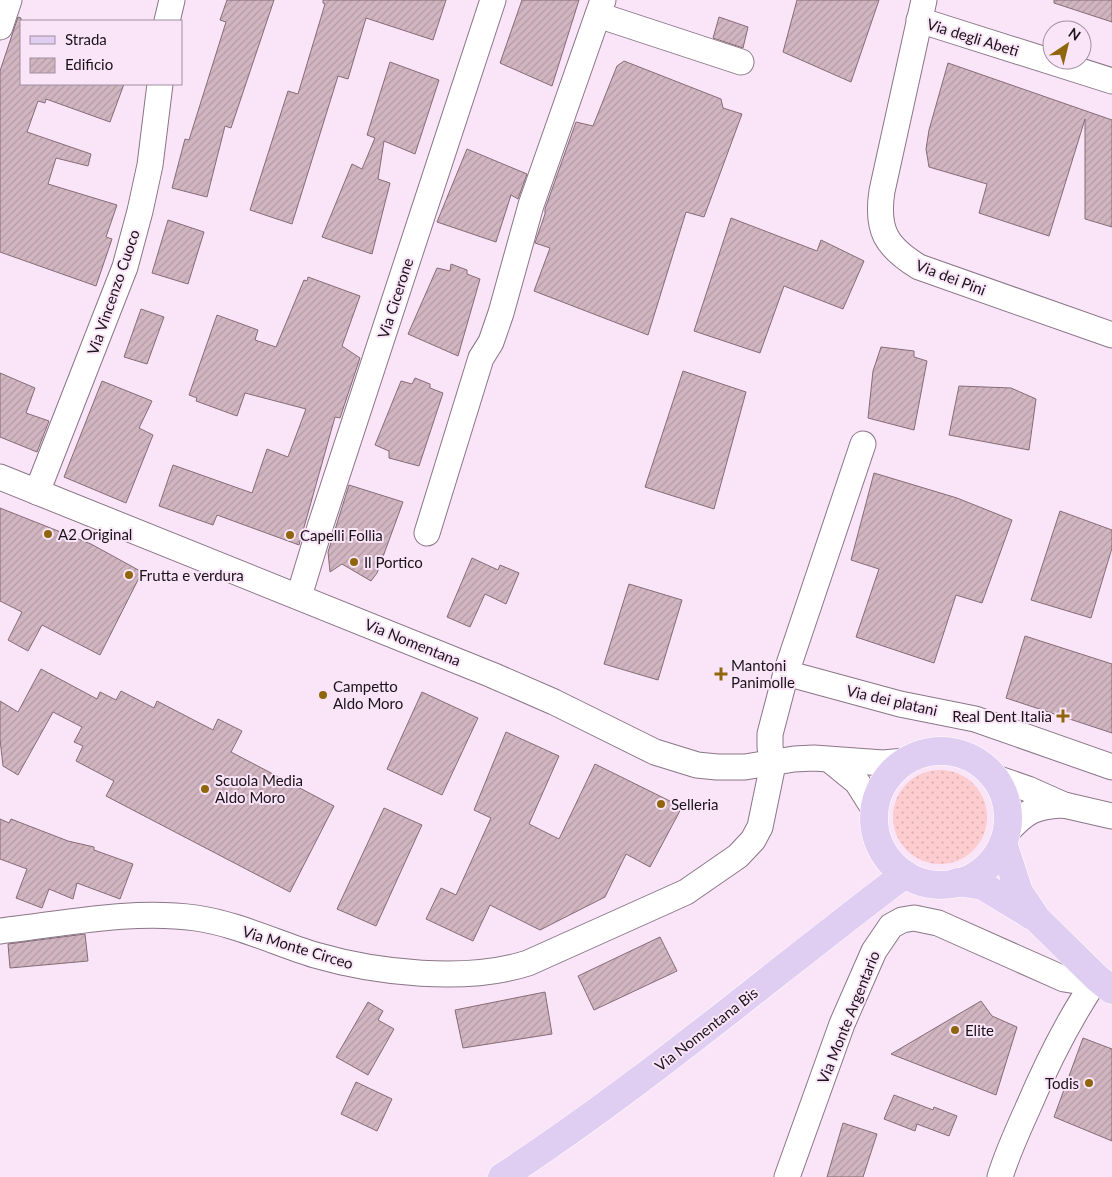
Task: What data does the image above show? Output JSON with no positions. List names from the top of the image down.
{
  "streets": {
    "main road": ["Via Nomentana Bis"],
    "street": [
      "Via degli Abeti",
      "Via dei Pini",
      "Via Vincenzo Cuoco",
      "Via Cicerone",
      "Via Nomentana",
      "Via dei platani",
      "Via Monte Circeo",
      "Via Monte Argentario"
    ]
  },
  "crossings": [
    ["Via degli Abeti", "Via dei Pini"],
    ["Via Vincenzo Cuoco", "Via Nomentana"],
    ["Via Cicerone", "Via Nomentana"],
    ["Via Nomentana", "Via Monte Circeo"],
    ["Via Nomentana", "Via Nomentana Bis"]
  ],
  "places": {
    "other": [
      "A2 Original",
      "Capelli Follia",
      "Il Portico",
      "Frutta e verdura",
      "Campetto Aldo Moro",
      "Scuola Media Aldo Moro",
      "Selleria",
      "Elite",
      "Todis"
    ],
    "health": ["Mantoni Panimolle", "Real Dent Italia"]
  },
  "legend": ["Strada", "Edificio"],
  "north": "top right"
}
